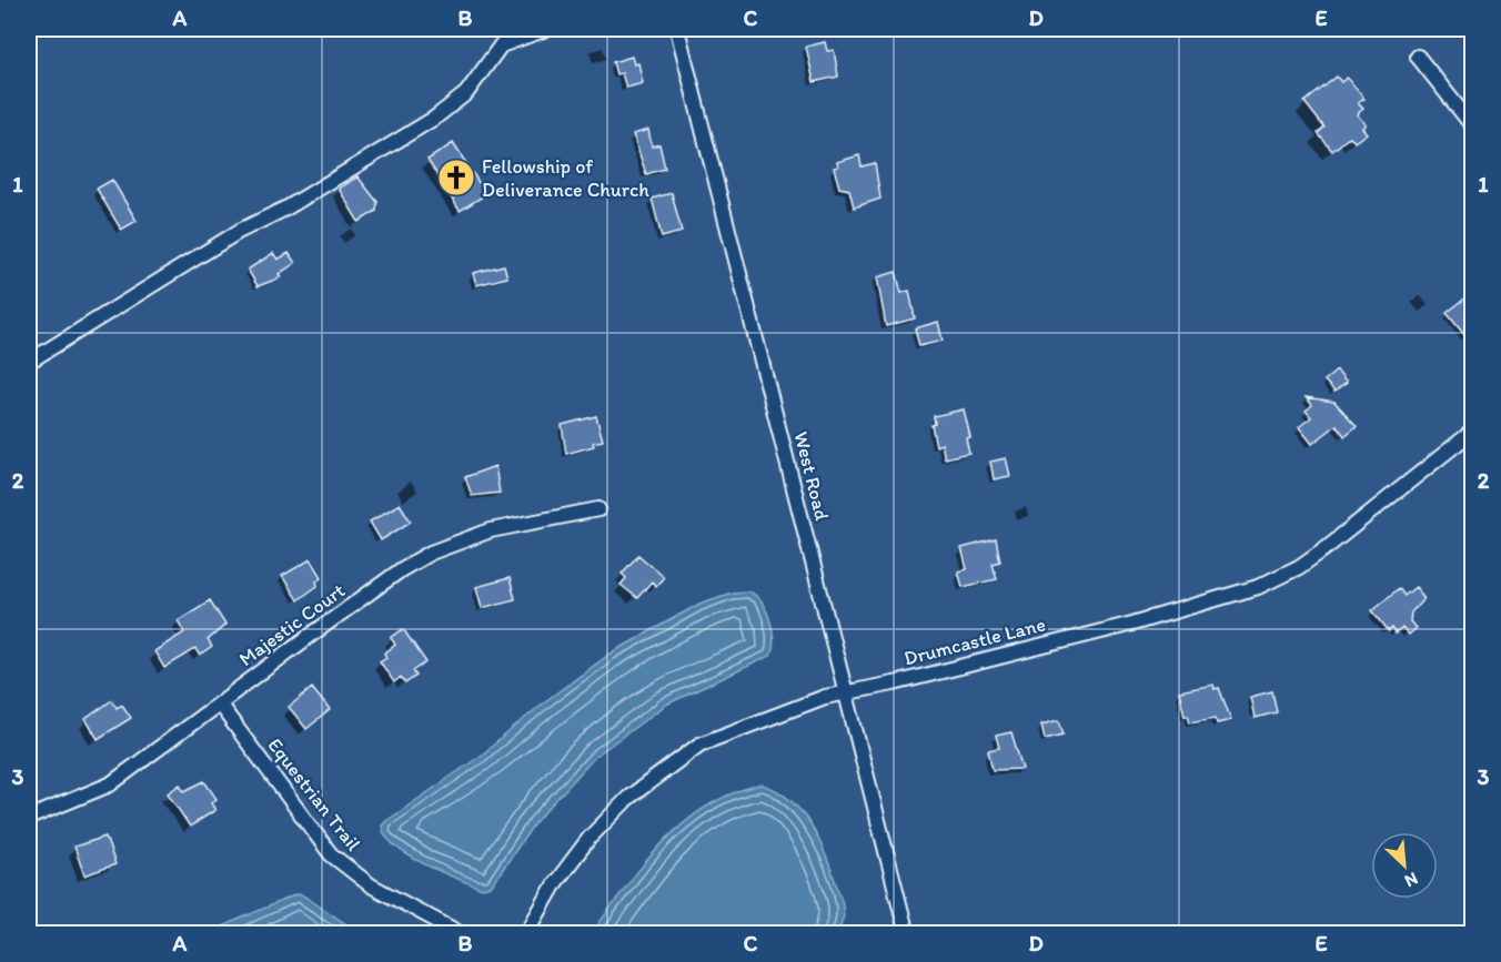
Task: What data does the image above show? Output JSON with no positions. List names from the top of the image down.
{
  "streets": {
    "street": [
      "West Road",
      "Majestic Court",
      "Drumcastle Lane",
      "Equestrian Trail"
    ]
  },
  "crossings": [
    ["West Road", "Drumcastle Lane"],
    ["Majestic Court", "Equestrian Trail"]
  ],
  "places": {
    "church": ["Fellowship of Deliverance Church"]
  },
  "north": "bottom right",
  "grid": {
    "columns": [
      "A",
      "B",
      "C",
      "D",
      "E"
    ],
    "rows": ["1", "2", "3"]
  }
}
